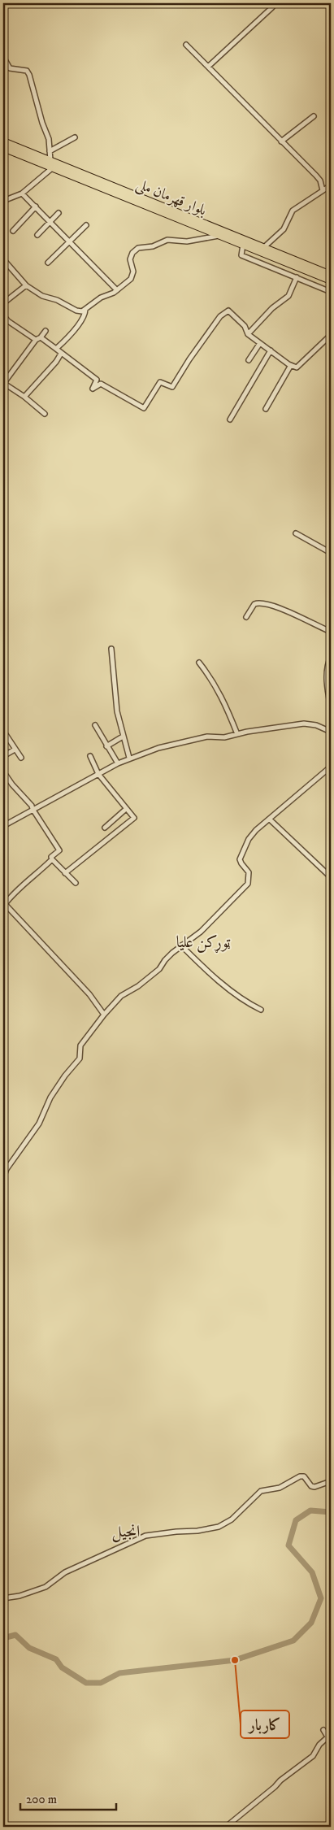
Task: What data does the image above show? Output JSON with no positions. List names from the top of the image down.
{
  "streets": {
    "highway": ["بلوار قهرمان ملی"]
  },
  "districts": ["ټوړکن علیا", "انجيل"],
  "places": ["کاربار"],
  "scale_bar": "200 m"
}
